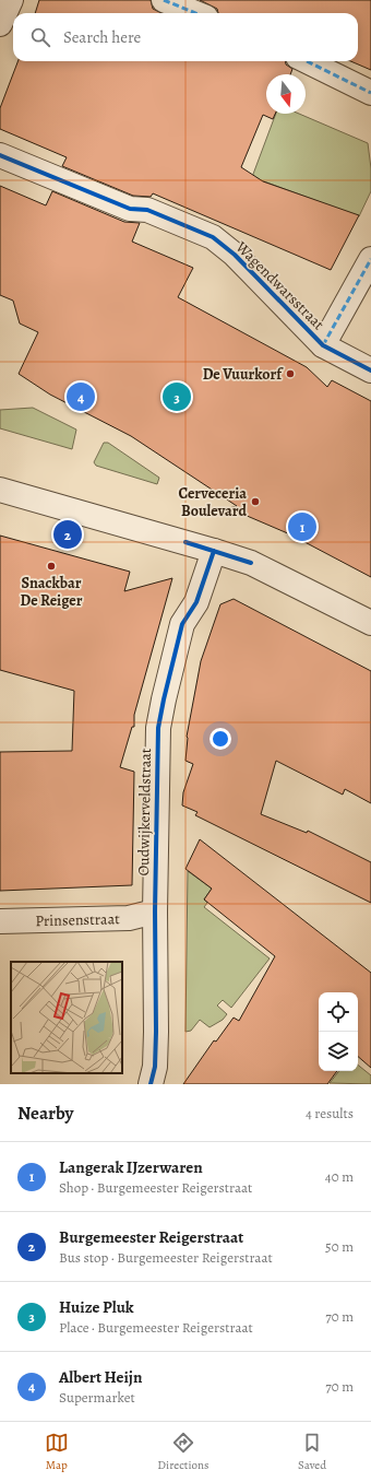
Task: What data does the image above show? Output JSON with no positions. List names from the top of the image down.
{
  "streets": {
    "street": ["Wagendwarsstraat", "Oudwijkerveldstraat", "Prinsenstraat"]
  },
  "crossings": [
    ["Oudwijkerveldstraat", "Prinsenstraat"]
  ],
  "places": ["De Vuurkorf", "Cerveceria Boulevard", "Snackbar De Reiger"],
  "north": "bottom",
  "page": {
    "search": "Search here",
    "pins": [
      "3",
      "4",
      "1",
      "2"
    ],
    "heading": ["Nearby", "4 results"],
    "list": [
      {
        "mark": "1",
        "name": "Langerak IJzerwaren",
        "note": "Shop · Burgemeester Reigerstraat",
        "value": "40 m"
      },
      {
        "mark": "2",
        "name": "Burgemeester Reigerstraat",
        "note": "Bus stop · Burgemeester Reigerstraat",
        "value": "50 m"
      },
      {
        "mark": "3",
        "name": "Huize Pluk",
        "note": "Place · Burgemeester Reigerstraat",
        "value": "70 m"
      },
      {
        "mark": "4",
        "name": "Albert Heijn",
        "note": "Supermarket",
        "value": "70 m"
      }
    ],
    "nav": ["Map", "Directions", "Saved"]
  }
}
